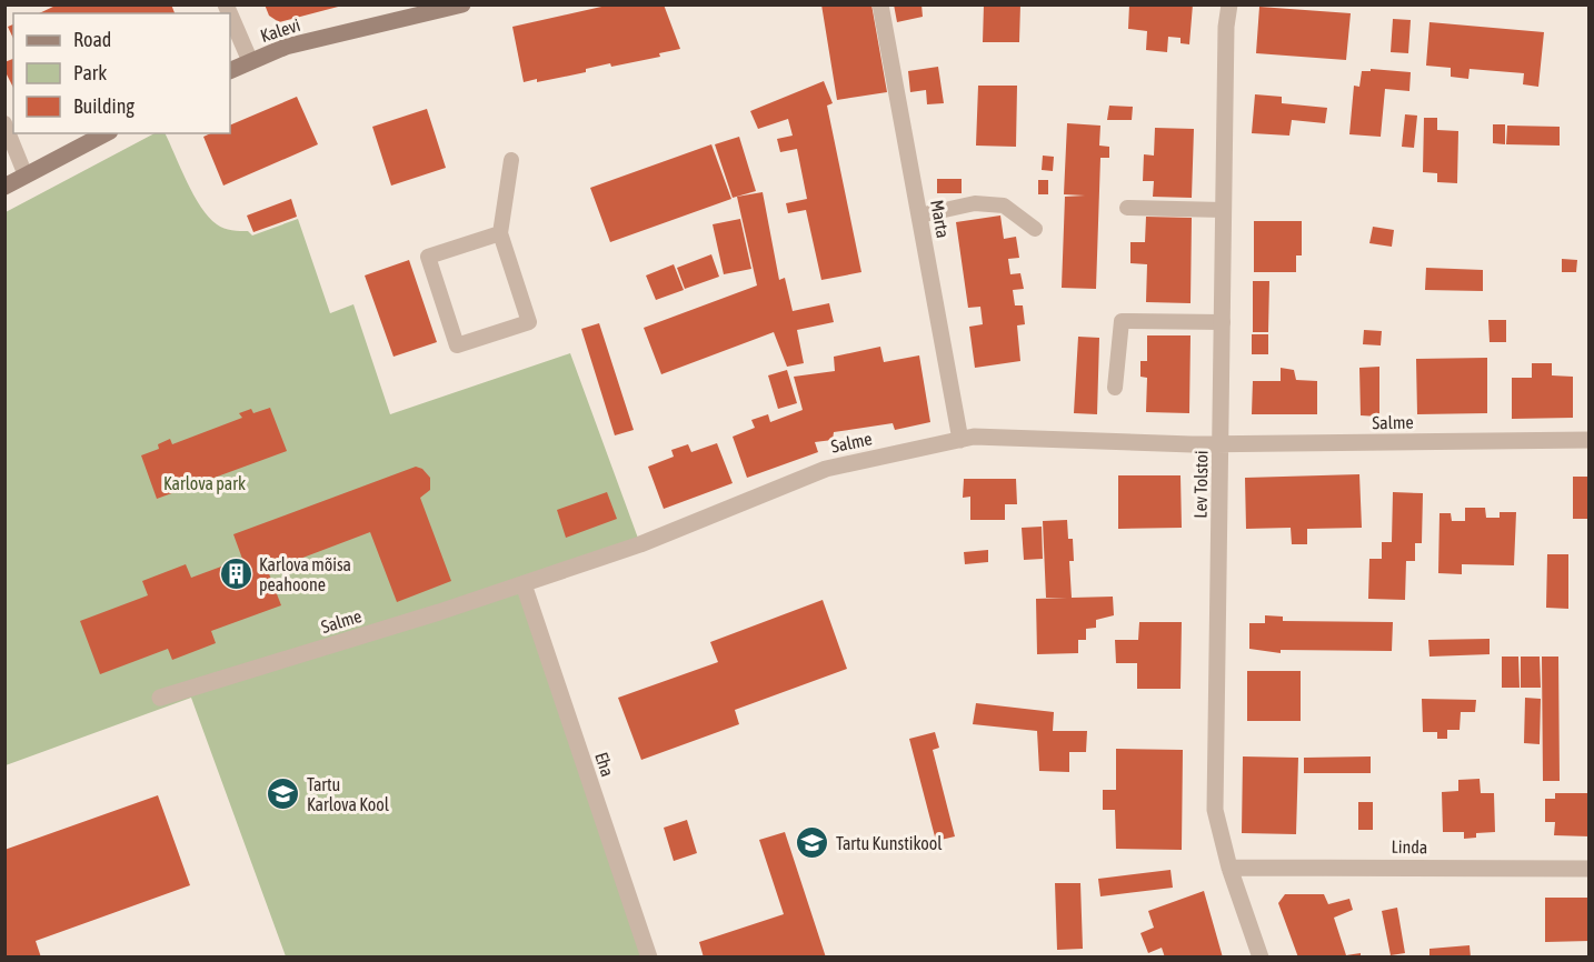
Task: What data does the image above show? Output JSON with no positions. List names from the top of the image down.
{
  "streets": {
    "street": [
      "Kalevi",
      "Marta",
      "Salme",
      "Lev Tolstoi",
      "Eha",
      "Linda"
    ]
  },
  "crossings": [
    ["Marta", "Salme"],
    ["Salme", "Lev Tolstoi"],
    ["Salme", "Eha"],
    ["Lev Tolstoi", "Linda"]
  ],
  "parks": ["Karlova park"],
  "places": {
    "building": ["Karlova mõisa peahoone"],
    "school or university": ["Tartu Karlova Kool", "Tartu Kunstikool"]
  },
  "legend": ["Road", "Park", "Building"]
}
